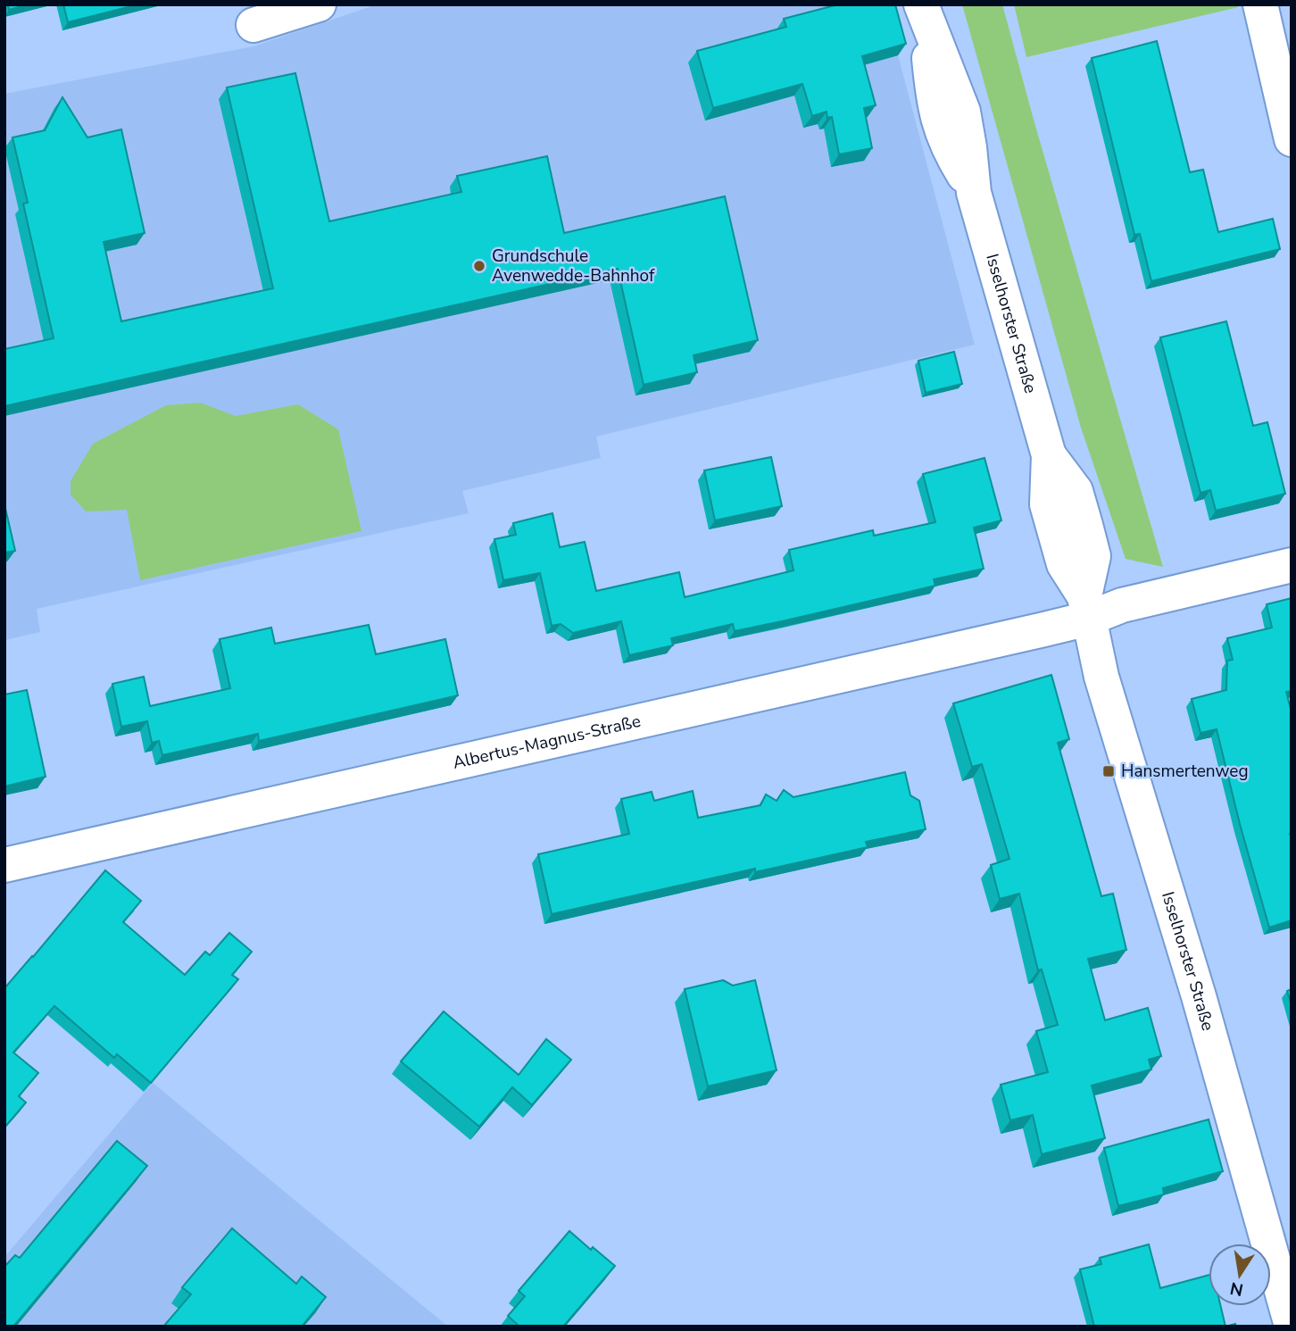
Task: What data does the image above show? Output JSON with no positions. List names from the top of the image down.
{
  "streets": {
    "street": ["Isselhorster Straße", "Albertus-Magnus-Straße"]
  },
  "crossings": [
    ["Isselhorster Straße", "Albertus-Magnus-Straße"]
  ],
  "places": {
    "other": ["Grundschule Avenwedde-Bahnhof"],
    "transit": ["Hansmertenweg"]
  },
  "north": "bottom"
}
